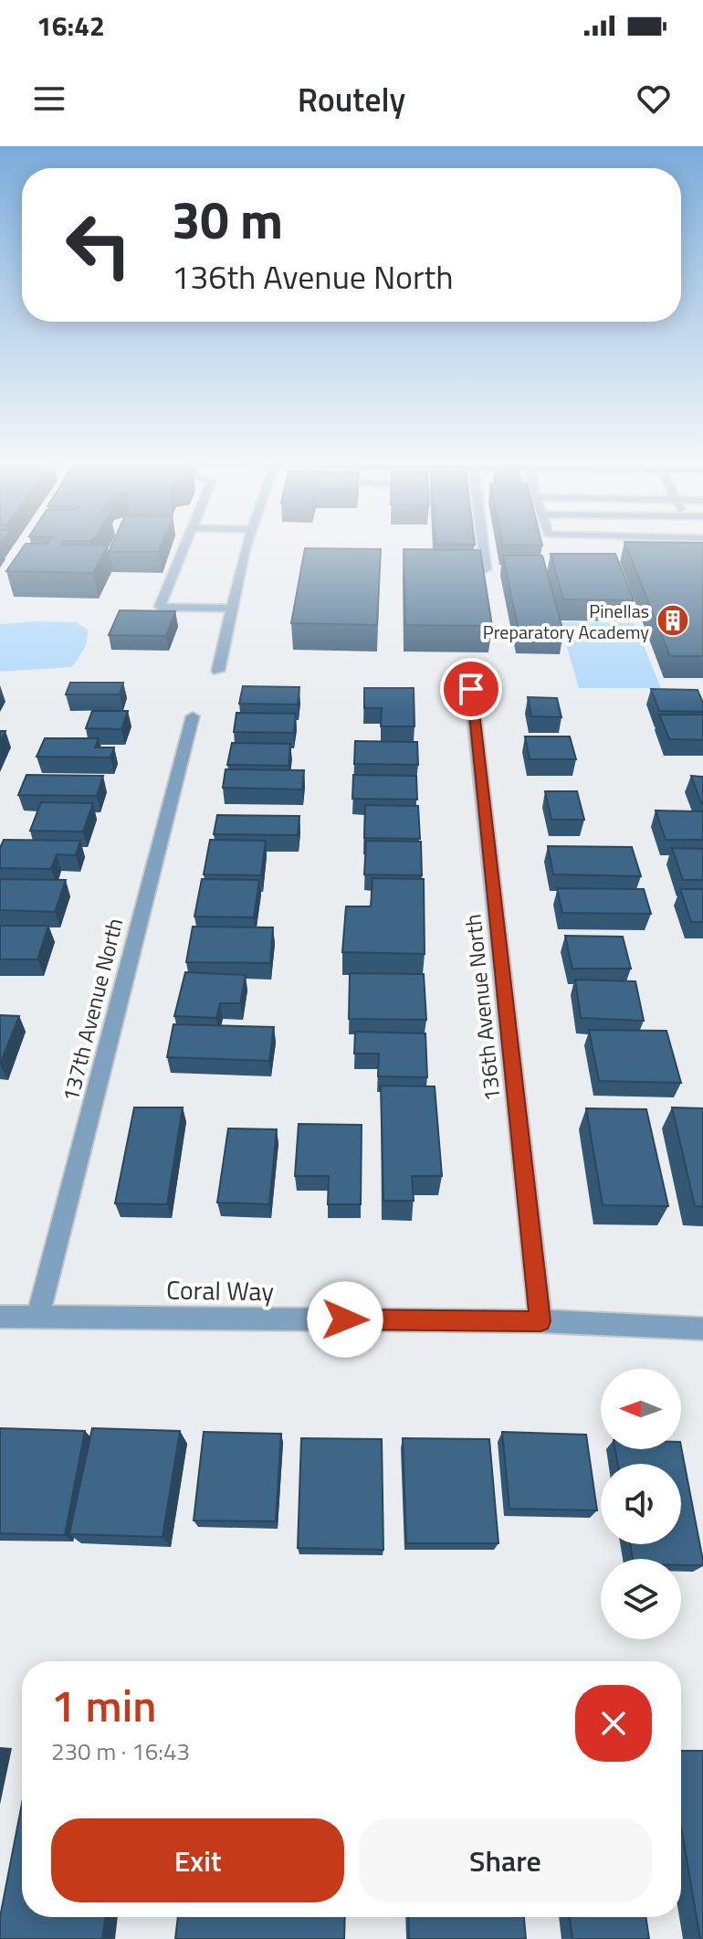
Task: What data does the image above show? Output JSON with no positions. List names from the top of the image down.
{
  "streets": {
    "street": ["136th Avenue North", "137th Avenue North", "Coral Way"]
  },
  "crossings": [
    ["136th Avenue North", "Coral Way"],
    ["137th Avenue North", "Coral Way"]
  ],
  "places": {
    "building": ["Pinellas Preparatory Academy"]
  },
  "north": "left",
  "page": {
    "status": "16:42",
    "header": "Routely",
    "turn": ["30 m", "136th Avenue North"],
    "heading": ["1 min", "230 m · 16:43"],
    "buttons": ["Exit", "Share"]
  }
}
